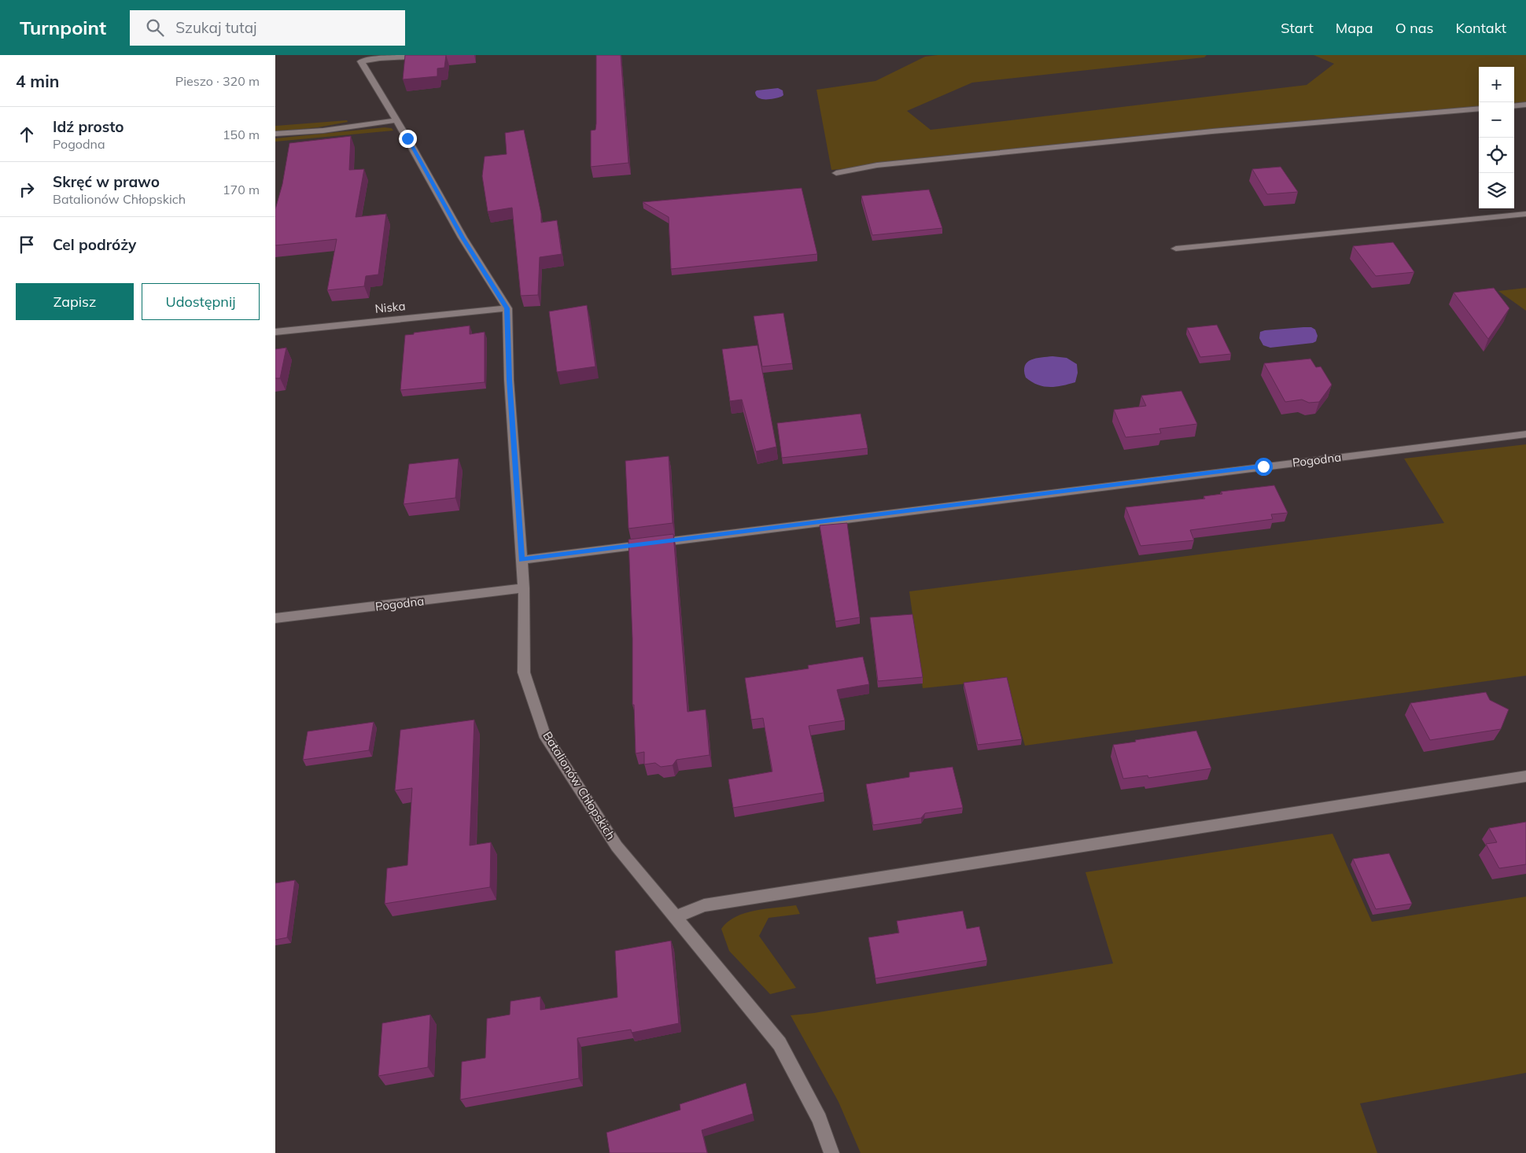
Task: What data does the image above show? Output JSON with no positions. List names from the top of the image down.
{
  "streets": {
    "street": ["Niska", "Pogodna", "Batalionów Chłopskich"]
  },
  "crossings": [
    ["Niska", "Batalionów Chłopskich"],
    ["Pogodna", "Batalionów Chłopskich"]
  ],
  "page": {
    "header": "Turnpoint",
    "search": "Szukaj tutaj",
    "nav": [
      "Start",
      "Mapa",
      "O nas",
      "Kontakt"
    ],
    "heading": ["4 min", "Pieszo · 320 m"],
    "map_buttons": ["+", "−"],
    "list": [
      ["Idź prosto", "Pogodna", "150 m"],
      ["Skręć w prawo", "Batalionów Chłopskich", "170 m"],
      "Cel podróży"
    ],
    "buttons": ["Zapisz", "Udostępnij"]
  }
}
